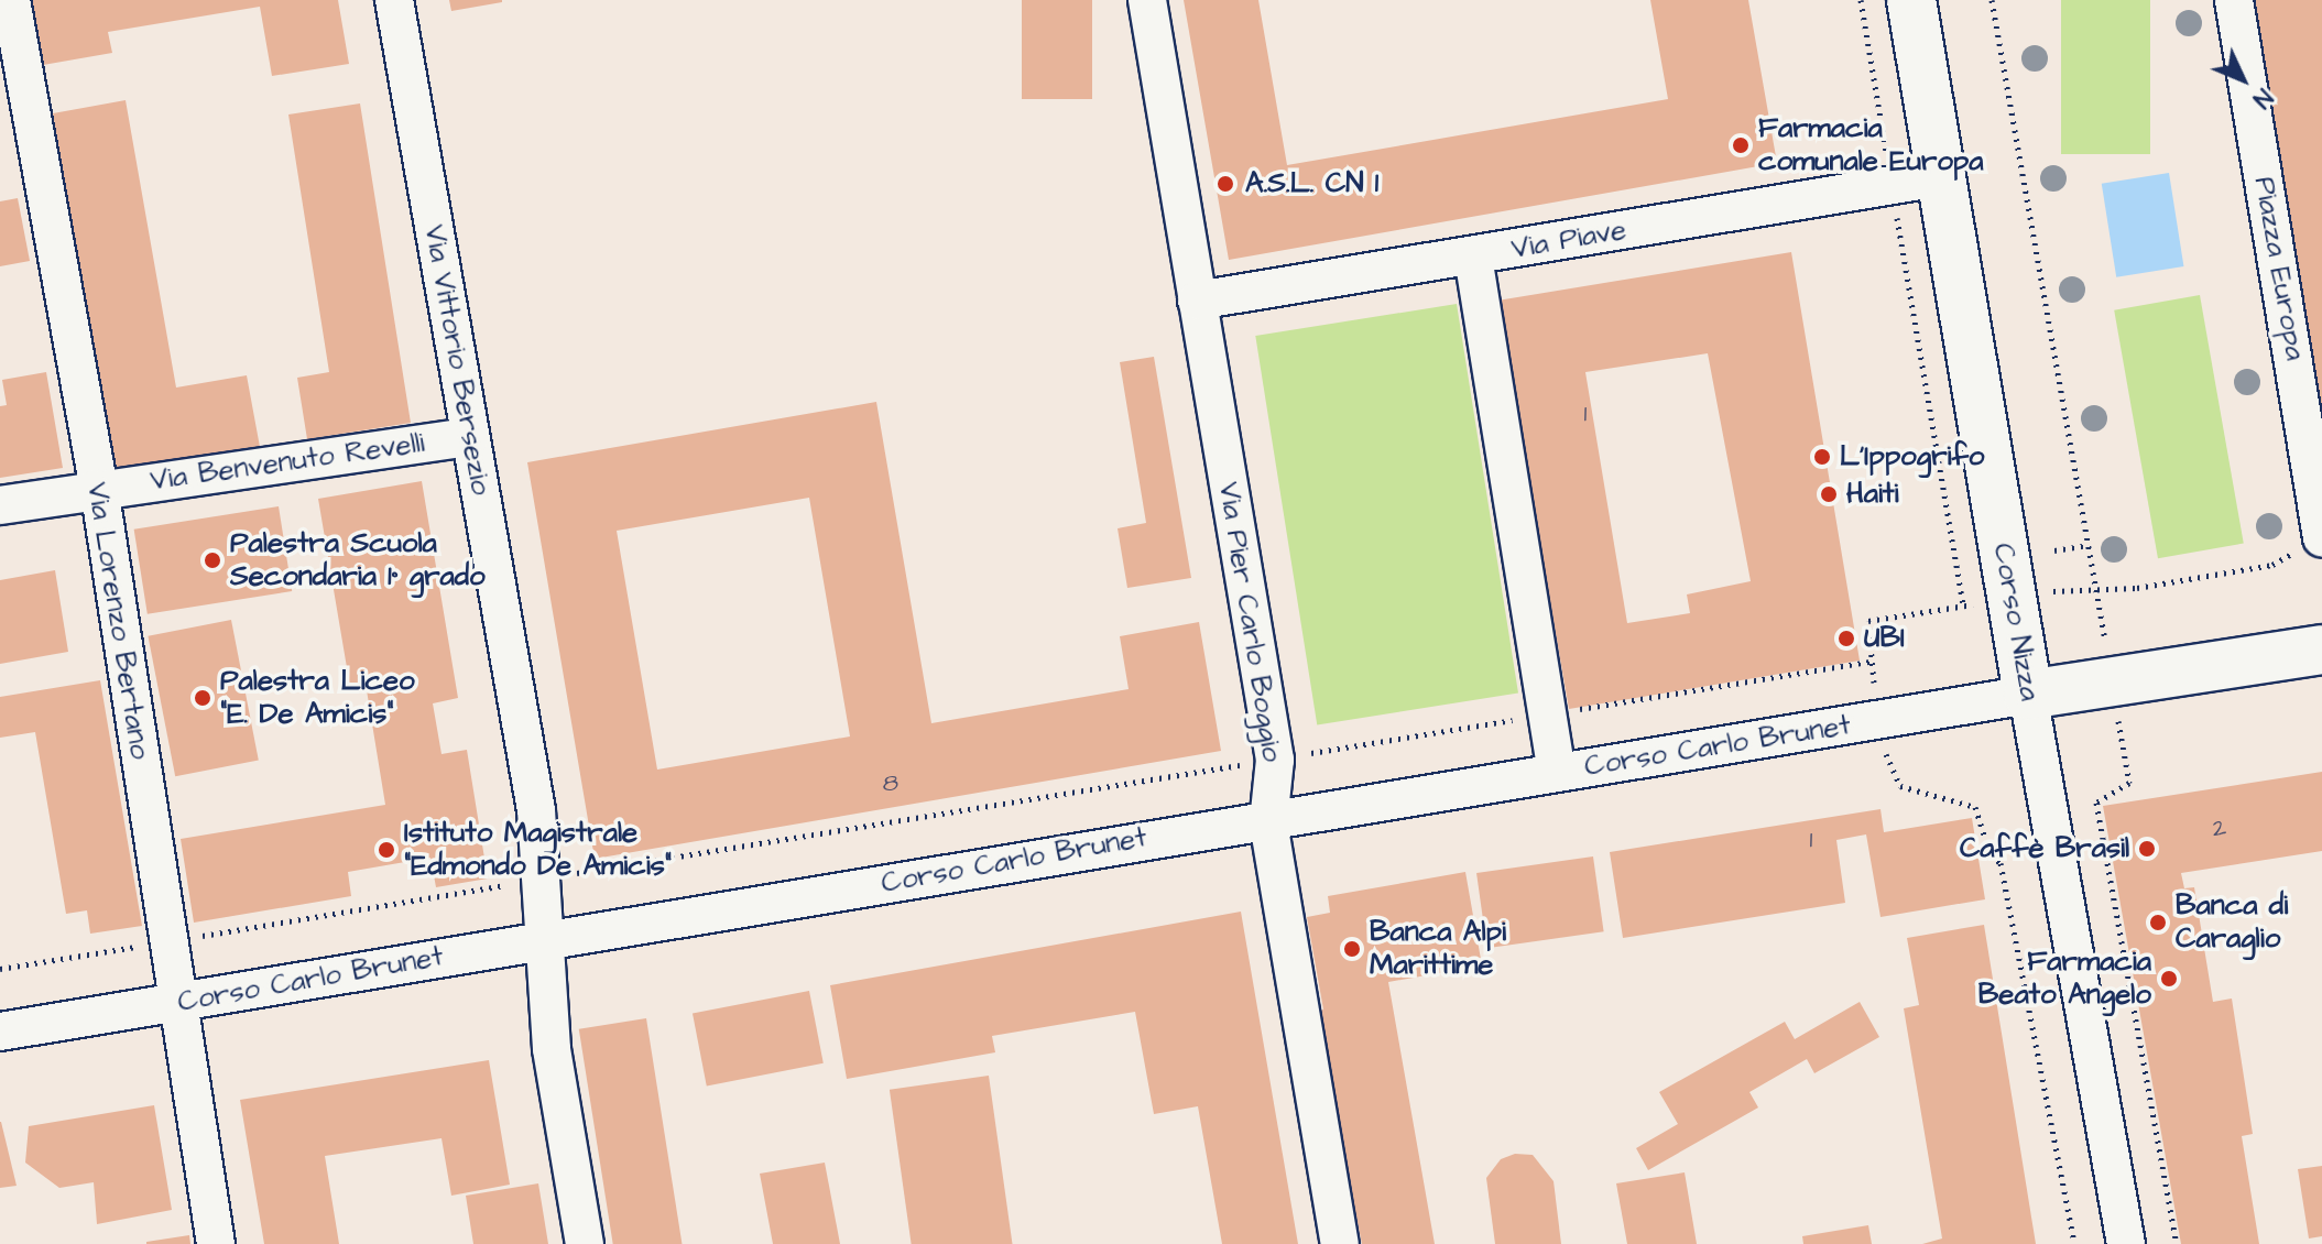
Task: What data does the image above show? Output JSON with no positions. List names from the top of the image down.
{
  "streets": {
    "main road": ["Corso Nizza"],
    "street": [
      "Via Piave",
      "Piazza Europa",
      "Via Vittorio Bersezio",
      "Via Benvenuto Revelli",
      "Via Lorenzo Bertano",
      "Via Pier Carlo Boggio",
      "Corso Carlo Brunet"
    ]
  },
  "crossings": [
    ["Via Piave", "Via Pier Carlo Boggio"],
    ["Via Piave", "Corso Nizza"],
    ["Via Vittorio Bersezio", "Via Benvenuto Revelli"],
    ["Via Vittorio Bersezio", "Corso Carlo Brunet"],
    ["Via Benvenuto Revelli", "Via Lorenzo Bertano"],
    ["Via Lorenzo Bertano", "Corso Carlo Brunet"],
    ["Via Pier Carlo Boggio", "Corso Carlo Brunet"],
    ["Corso Nizza", "Corso Carlo Brunet"]
  ],
  "places": [
    "Farmacia comunale Europa",
    "A.S.L. CN 1",
    "L'Ippogrifo",
    "Haiti",
    "Palestra Scuola Secondaria 1° grado",
    "UBI",
    "Palestra Liceo \"E. De Amicis\"",
    "Caffè Brasil",
    "Istituto Magistrale \"Edmondo De Amicis\"",
    "Banca di Caraglio",
    "Banca Alpi Marittime",
    "Farmacia Beato Angelo"
  ],
  "house_numbers": [
    "1",
    "8",
    "2",
    "1"
  ],
  "north": "bottom right"
}
